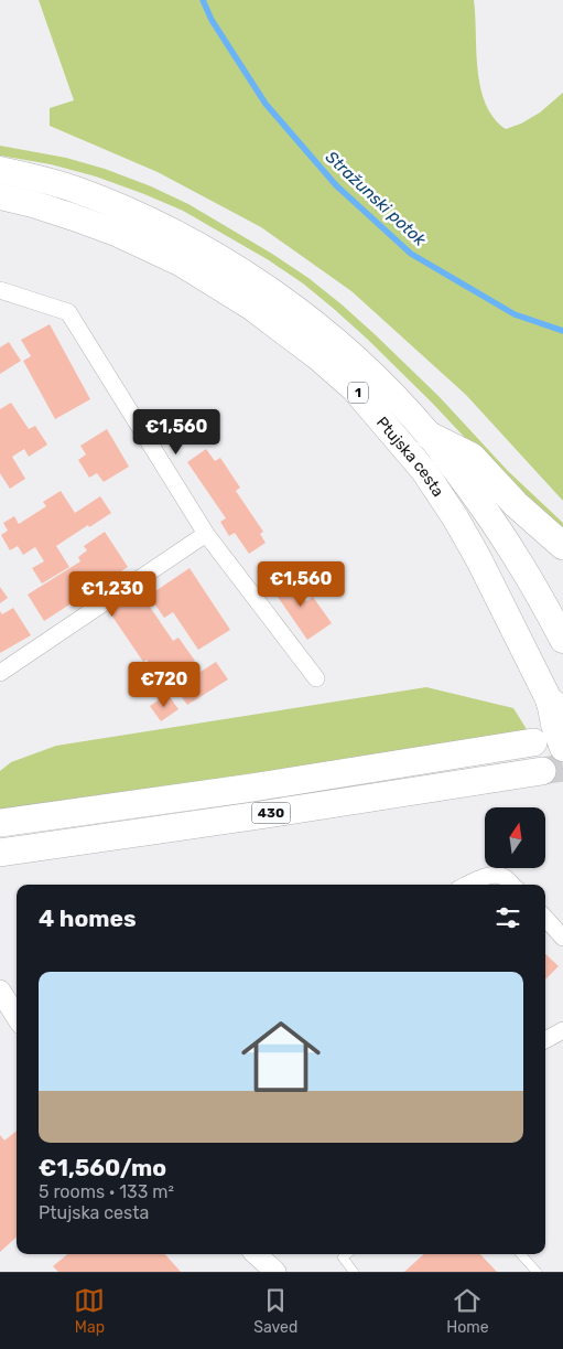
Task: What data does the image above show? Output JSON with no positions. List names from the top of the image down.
{
  "streets": {
    "highway": ["430"],
    "main road": ["1", "Ptujska cesta"]
  },
  "water": ["Stražunski potok"],
  "north": "top",
  "page": {
    "price": [
      "€1,560",
      "€1,560",
      "€1,230",
      "€720"
    ],
    "heading": "4 homes",
    "list": [
      {
        "name": "€1,560/mo",
        "note": "5 rooms · 133 m² · Ptujska cesta"
      }
    ],
    "tabs": ["Map", "Saved", "Home"]
  }
}
